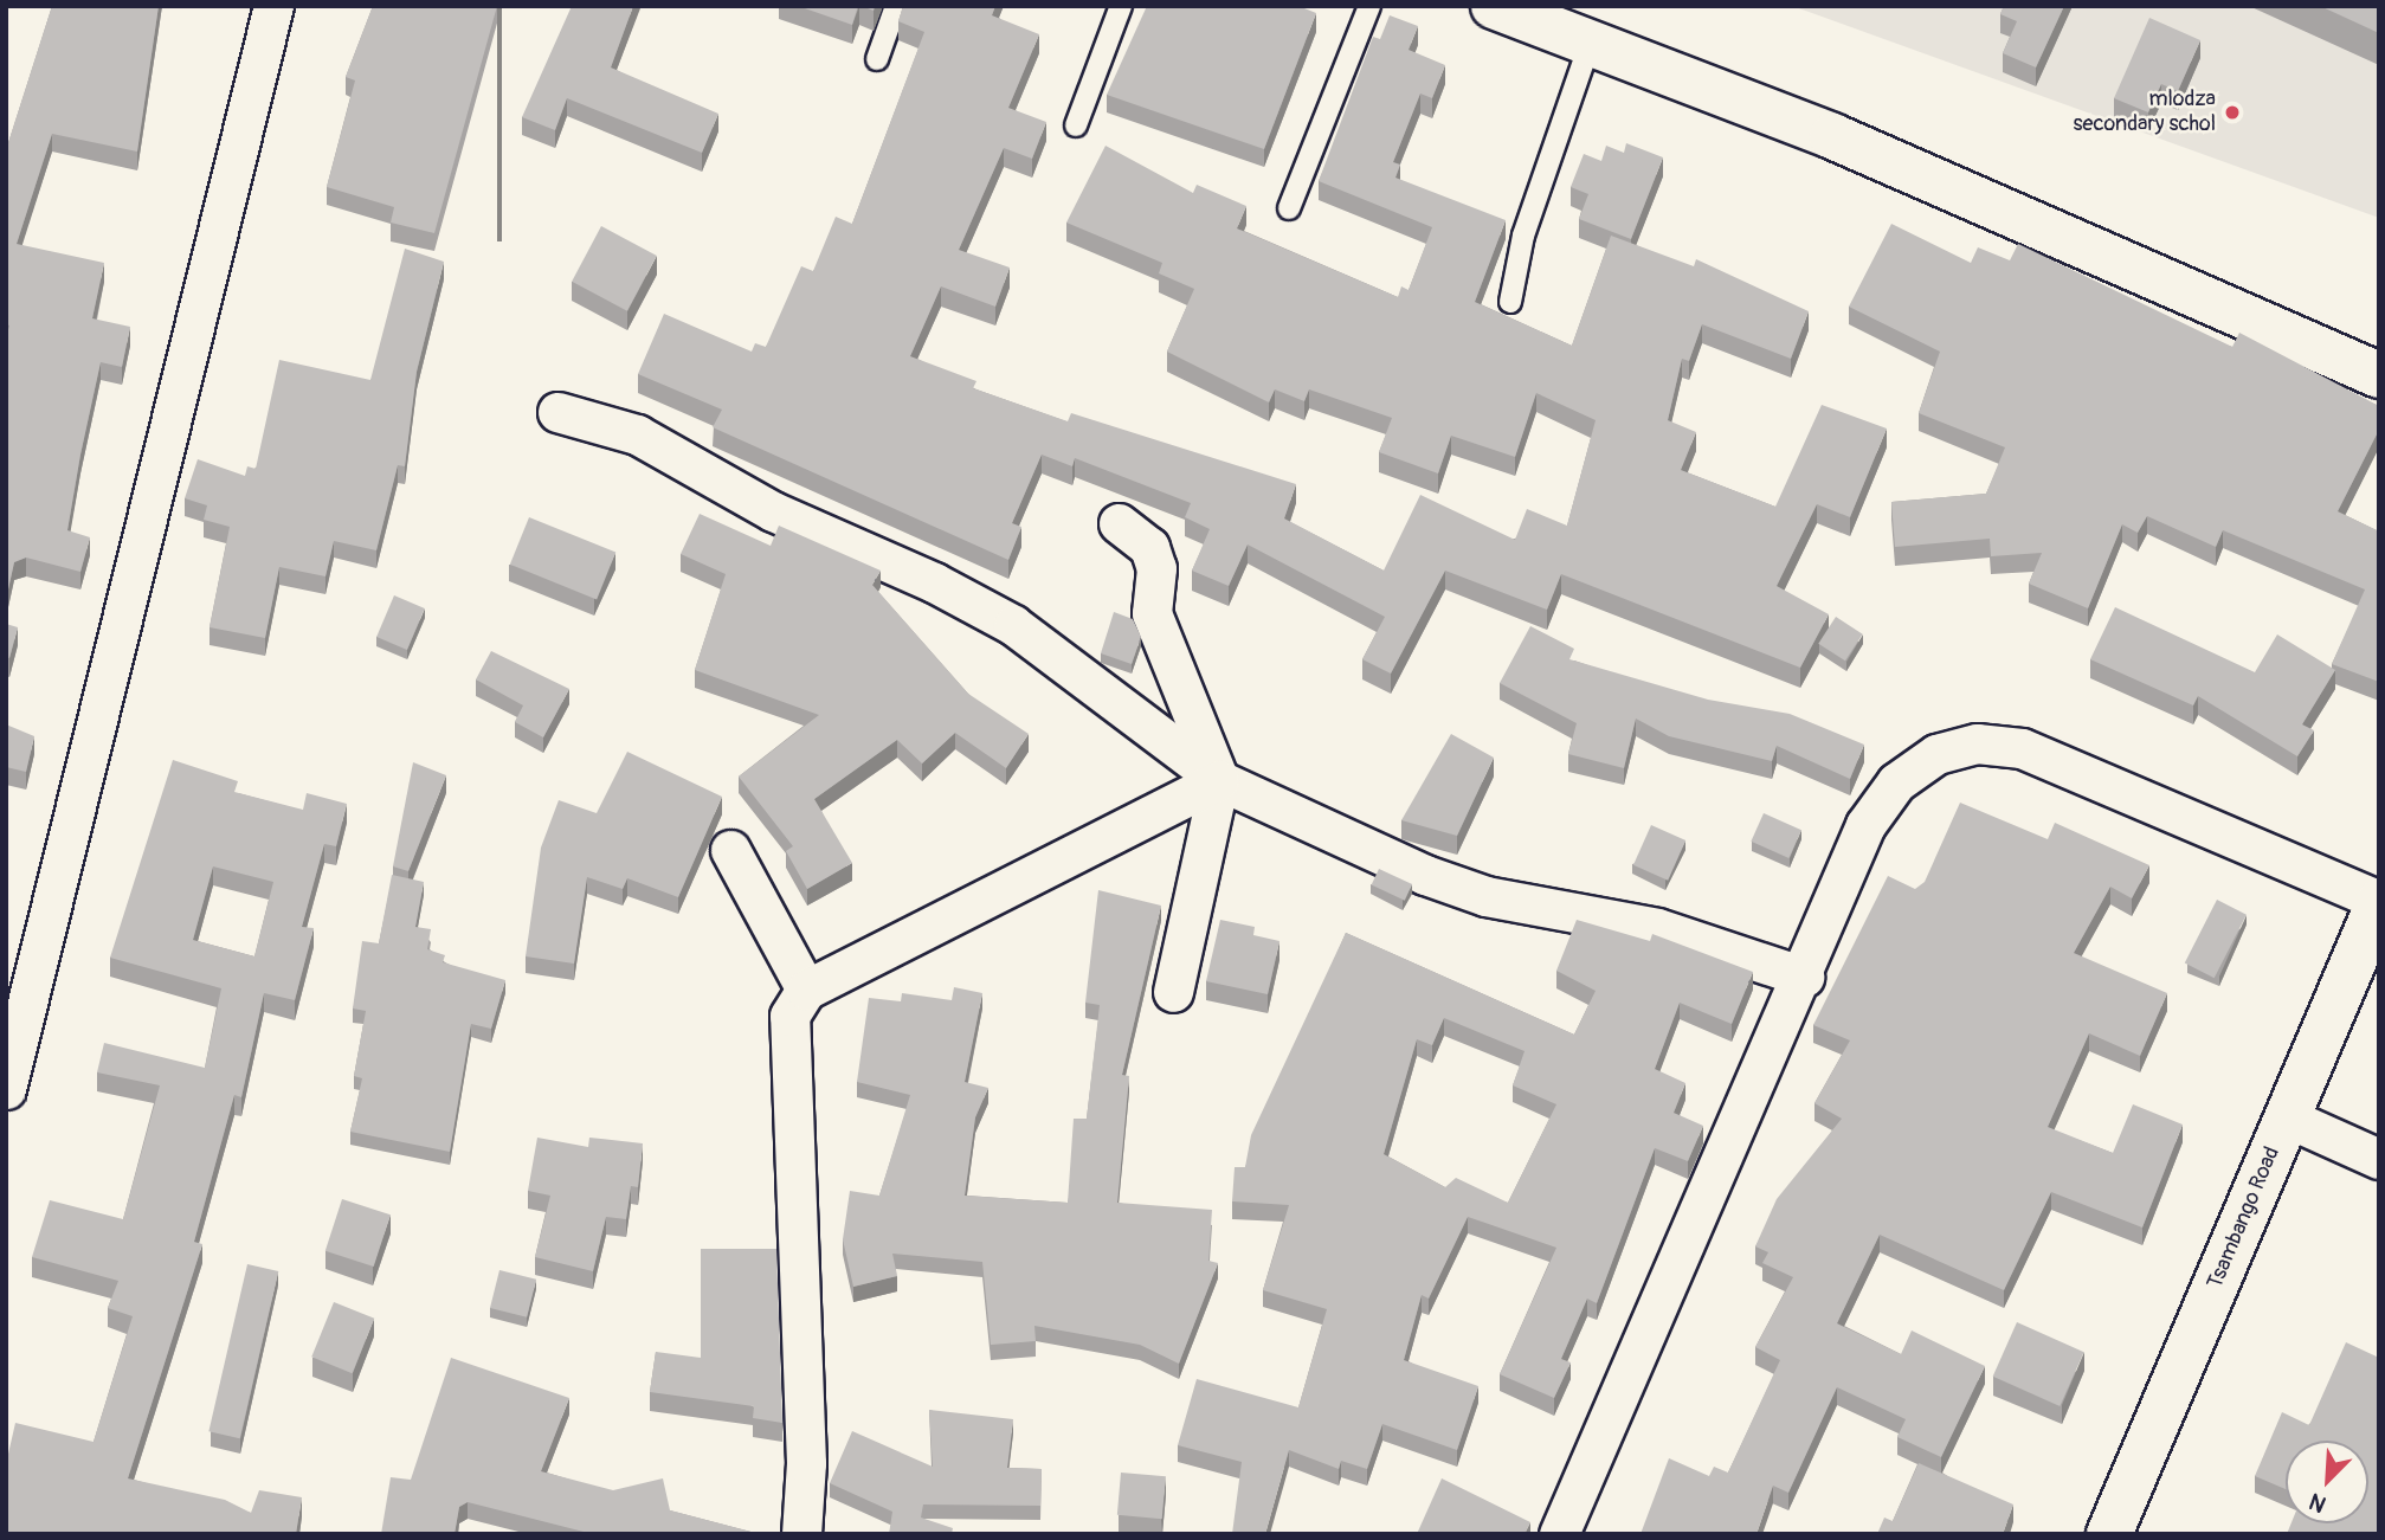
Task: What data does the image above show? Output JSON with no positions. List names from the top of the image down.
{
  "streets": {
    "street": ["Tsambango Road"]
  },
  "places": ["mlodza secondary schol"],
  "north": "bottom left"
}
